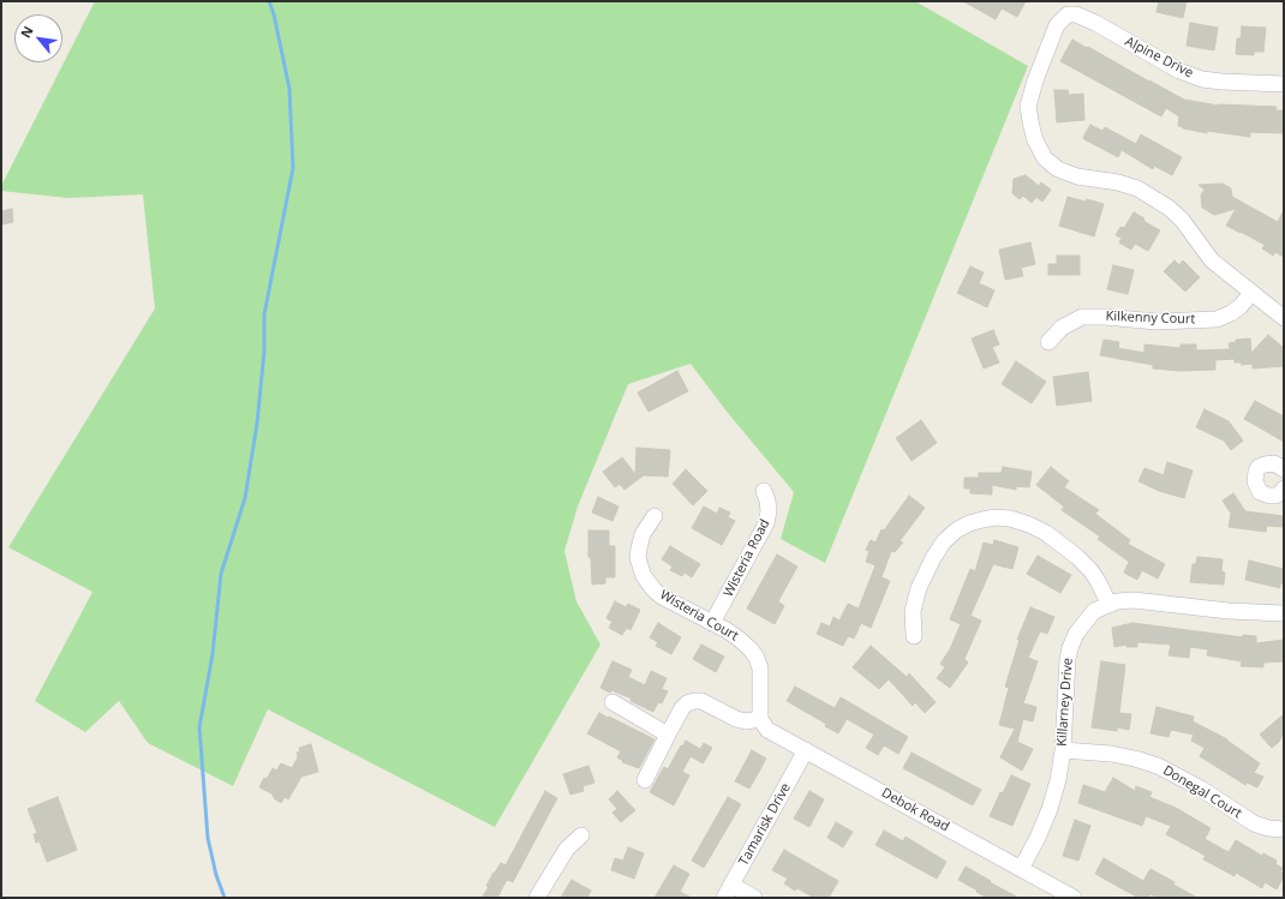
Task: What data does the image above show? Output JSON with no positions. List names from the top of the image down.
{
  "streets": {
    "street": [
      "Alpine Drive",
      "Kilkenny Court",
      "Wisteria Road",
      "Wisteria Court",
      "Killarney Drive",
      "Donegal Court",
      "Debok Road",
      "Tamarisk Drive"
    ]
  },
  "crossings": [
    ["Alpine Drive", "Kilkenny Court"],
    ["Wisteria Road", "Wisteria Court"],
    ["Wisteria Court", "Debok Road"],
    ["Killarney Drive", "Donegal Court"],
    ["Killarney Drive", "Debok Road"],
    ["Debok Road", "Tamarisk Drive"]
  ],
  "north": "top left"
}
